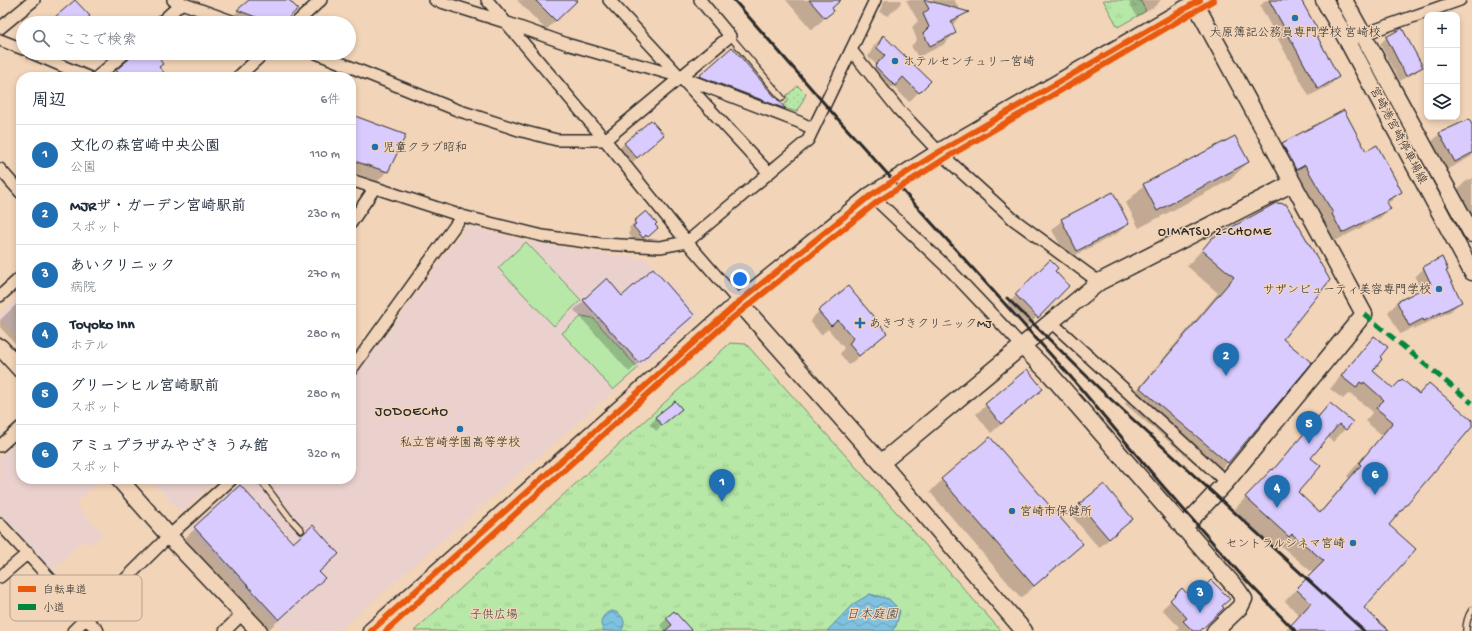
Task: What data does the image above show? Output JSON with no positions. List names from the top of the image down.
{
  "streets": {
    "street": ["宮崎港宮崎停車場線"]
  },
  "districts": ["OIMATSU 2-CHOME", "JODOECHO"],
  "water": ["日本庭園"],
  "parks": ["子供広場"],
  "places": {
    "other": [
      "大原簿記公務員専門学校 宮崎校",
      "ホテルセンチュリー宮崎",
      "児童クラブ昭和",
      "サザンビューティ美容専門学校",
      "私立宮崎学園高等学校",
      "宮崎市保健所",
      "セントラルシネマ宮崎"
    ],
    "health": ["あきづきクリニックMJ"]
  },
  "legend": ["自転車道", "小道"],
  "page": {
    "map_buttons": ["+", "−"],
    "search": "ここで検索",
    "heading": ["周辺", "6件"],
    "list": [
      {
        "mark": "1",
        "name": "文化の森宮崎中央公園",
        "note": "公園",
        "value": "110 m"
      },
      {
        "mark": "2",
        "name": "MJRザ・ガーデン宮崎駅前",
        "note": "スポット",
        "value": "230 m"
      },
      {
        "mark": "3",
        "name": "あいクリニック",
        "note": "病院",
        "value": "270 m"
      },
      {
        "mark": "4",
        "name": "Toyoko Inn",
        "note": "ホテル",
        "value": "280 m"
      },
      {
        "mark": "5",
        "name": "グリーンヒル宮崎駅前",
        "note": "スポット",
        "value": "280 m"
      },
      {
        "mark": "6",
        "name": "アミュプラザみやざき うみ館",
        "note": "スポット",
        "value": "320 m"
      }
    ],
    "pins": [
      "2",
      "5",
      "6",
      "1",
      "4",
      "3"
    ]
  }
}
